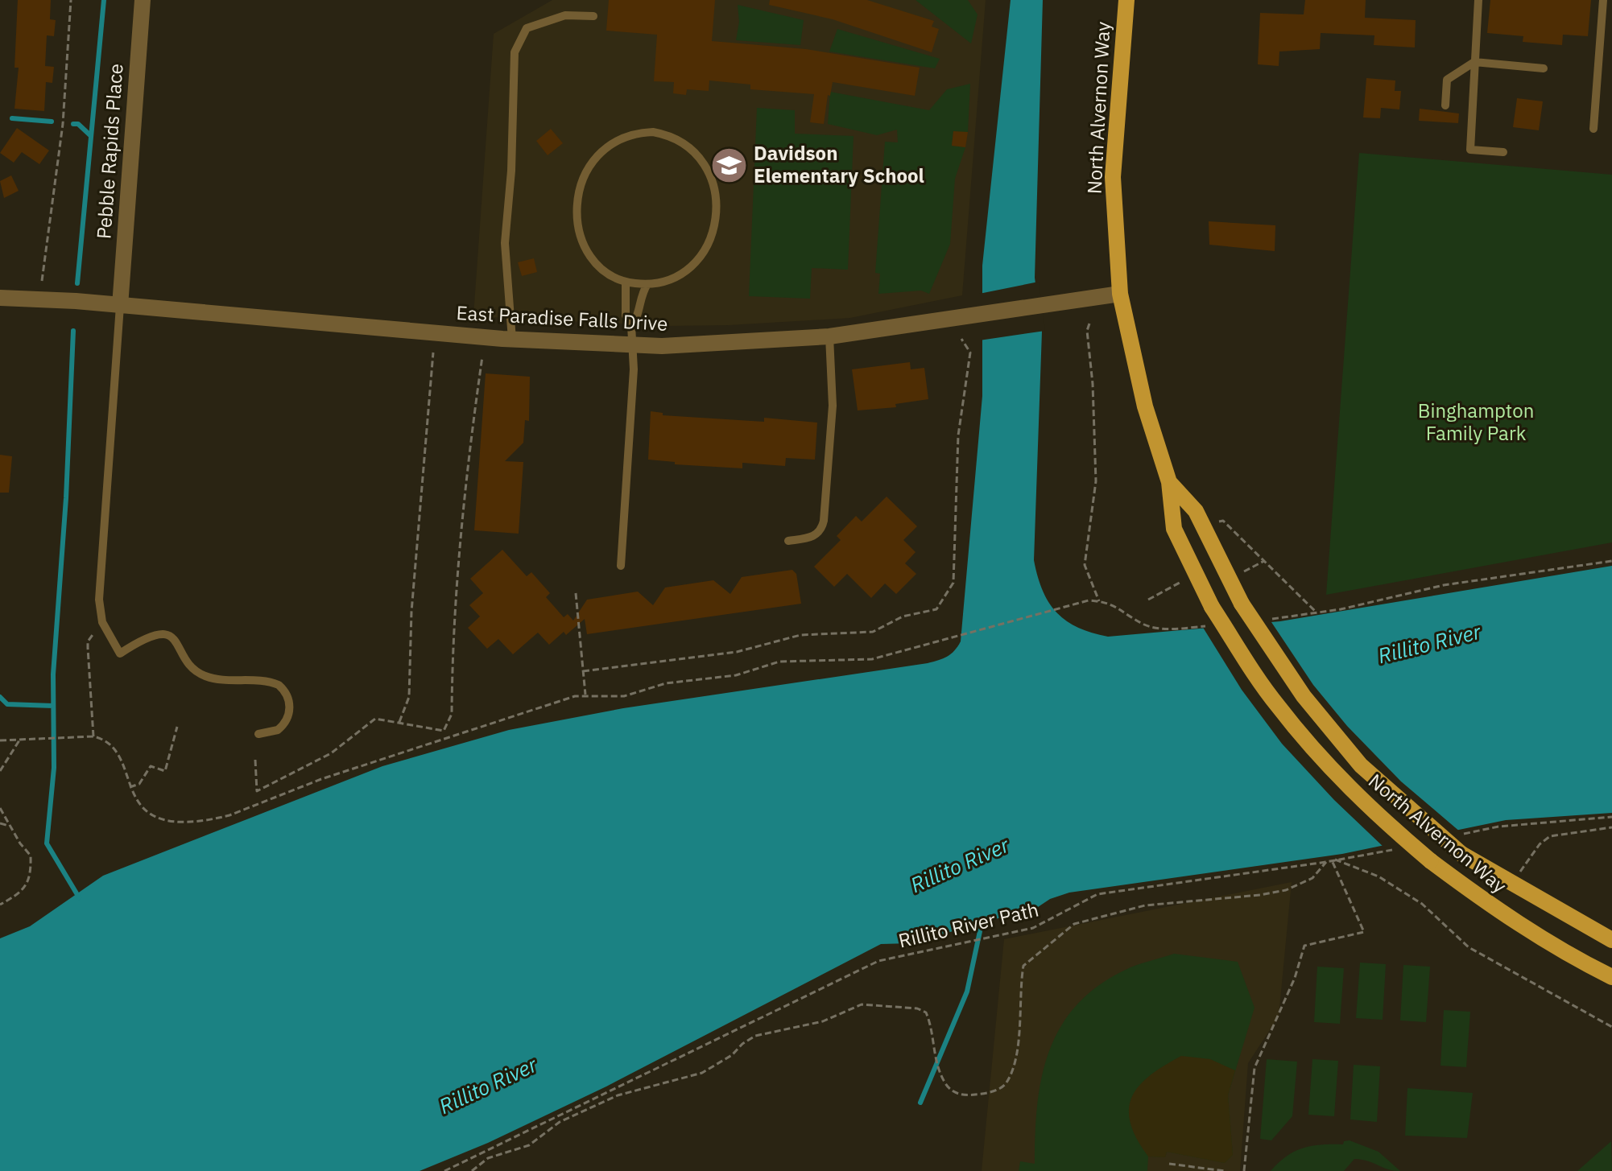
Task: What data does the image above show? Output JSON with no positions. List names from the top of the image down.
{
  "streets": {
    "main road": ["North Alvernon Way"],
    "street": ["Pebble Rapids Place", "East Paradise Falls Drive"],
    "path": ["Rillito River Path"]
  },
  "crossings": [
    ["North Alvernon Way", "East Paradise Falls Drive"],
    ["Pebble Rapids Place", "East Paradise Falls Drive"]
  ],
  "water": ["Rillito River"],
  "parks": ["Binghampton Family Park"],
  "places": {
    "school or university": ["Davidson Elementary School"]
  }
}
